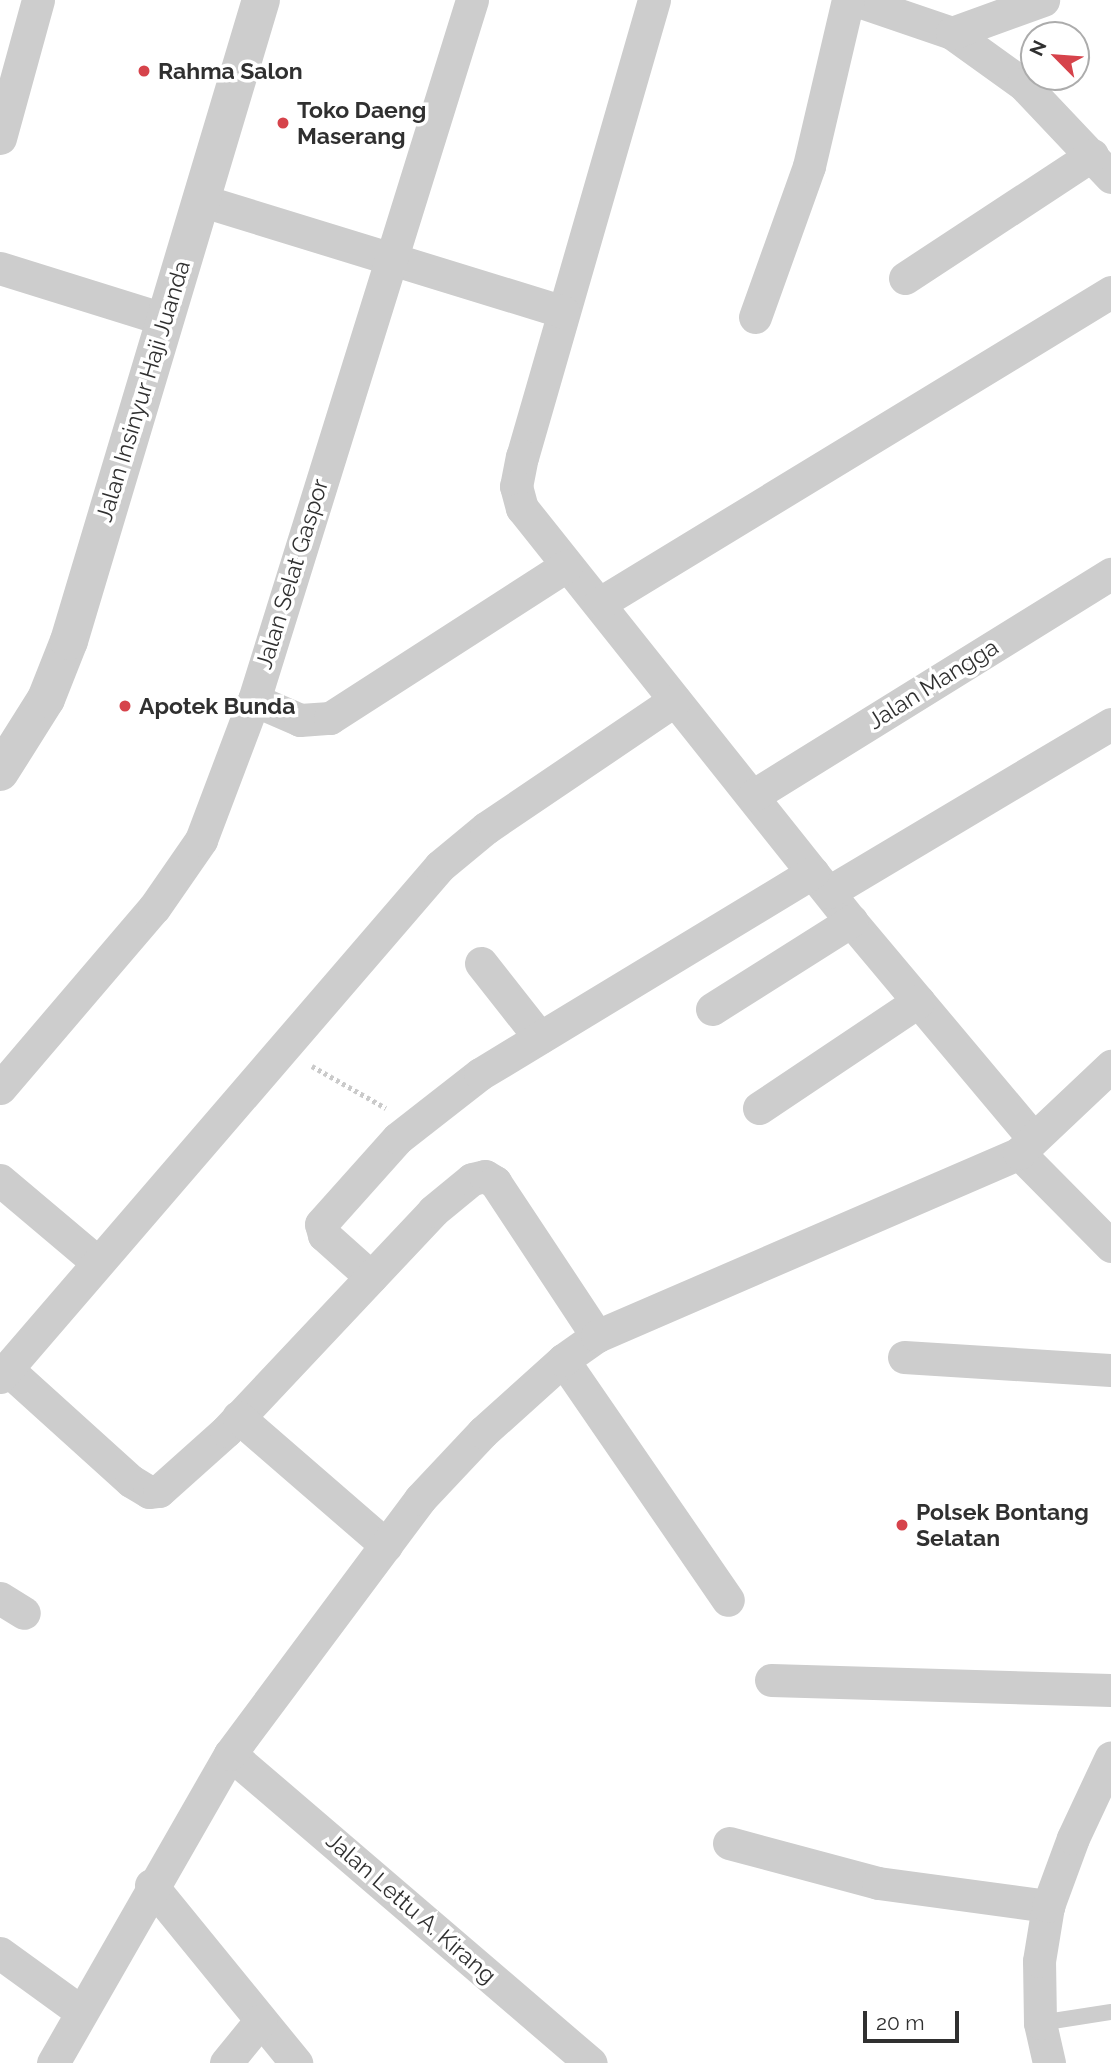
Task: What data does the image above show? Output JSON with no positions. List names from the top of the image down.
{
  "streets": {
    "street": [
      "Jalan Insinyur Haji Juanda",
      "Jalan Selat Gaspor",
      "Jalan Mangga",
      "Jalan Lettu A. Kirang"
    ]
  },
  "places": [
    "Rahma Salon",
    "Toko Daeng Maserang",
    "Apotek Bunda",
    "Polsek Bontang Selatan"
  ],
  "scale_bar": "20 m",
  "north": "top left"
}
